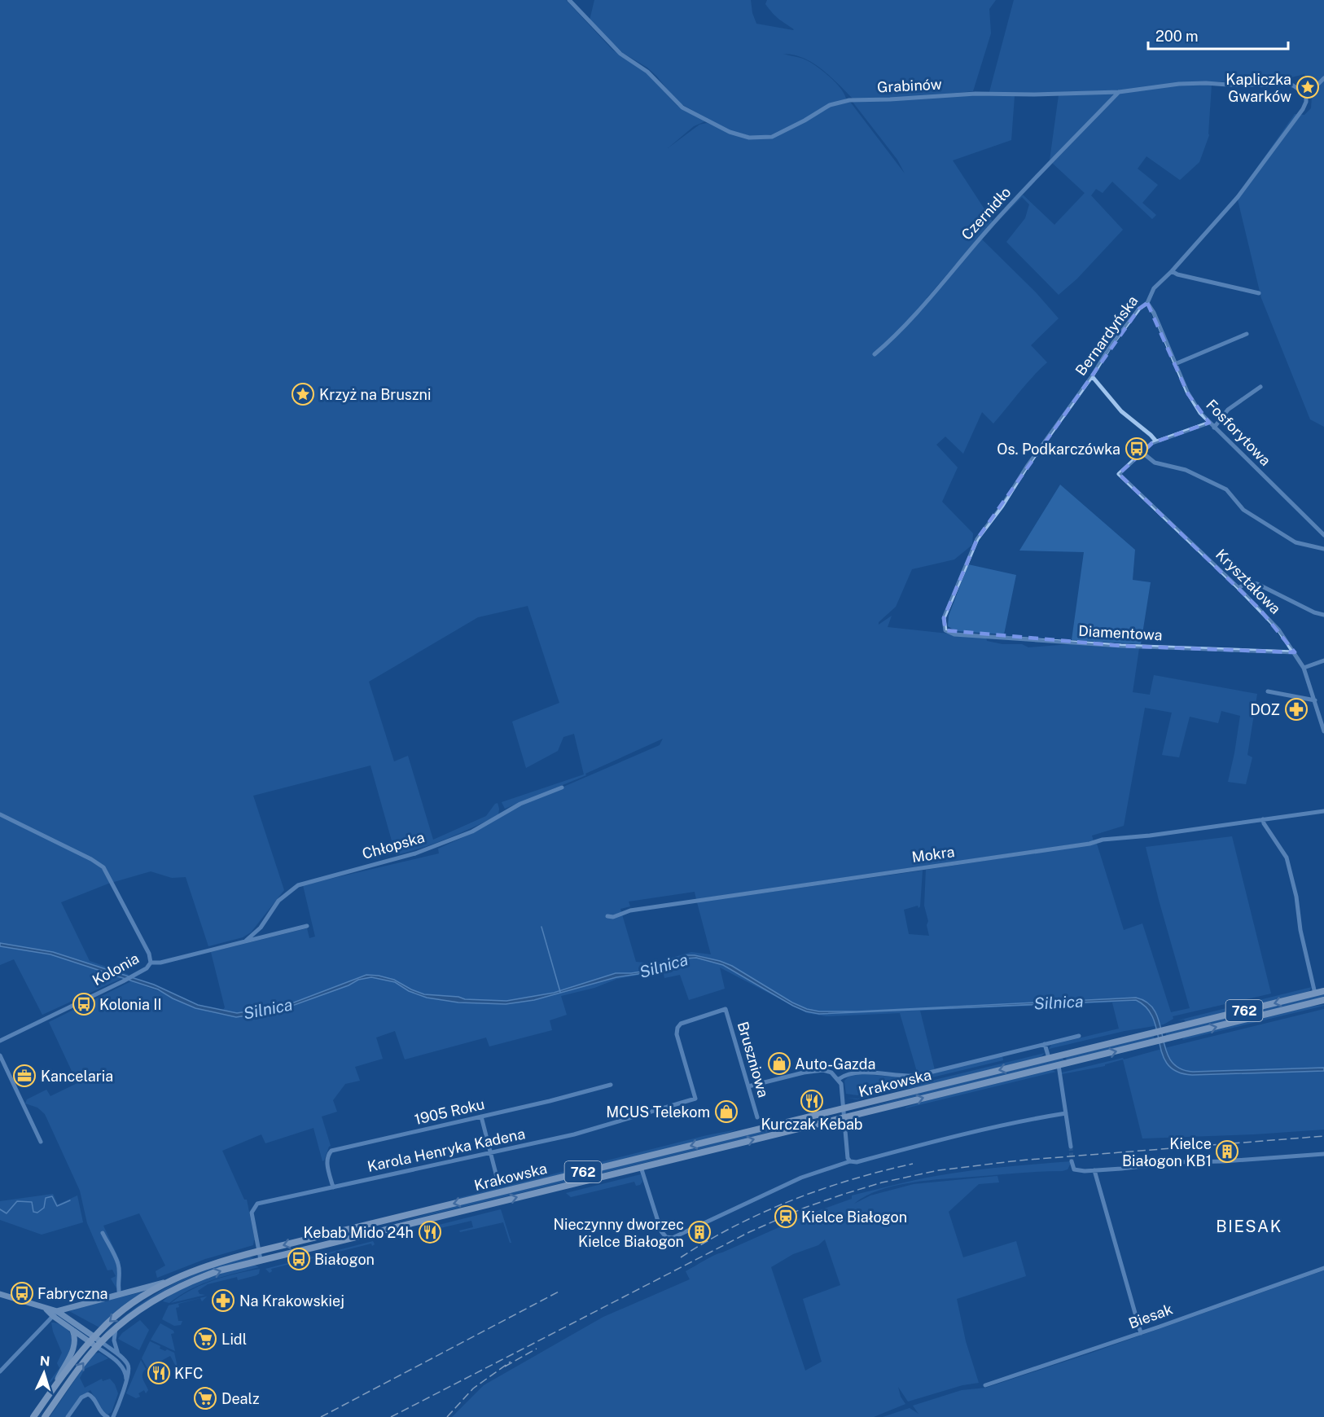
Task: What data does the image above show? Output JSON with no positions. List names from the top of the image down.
{
  "streets": {
    "main road": ["762", "Krakowska"],
    "street": [
      "Grabinów",
      "Czernidło",
      "Bernardyńska",
      "Fosforytowa",
      "Kryształowa",
      "Diamentowa",
      "Chłopska",
      "Mokra",
      "Kolonia",
      "Bruszniowa",
      "1905 Roku",
      "Karola Henryka Kadena",
      "Biesak"
    ]
  },
  "crossings": [
    ["Grabinów", "Czernidło"],
    ["Grabinów", "Bernardyńska"],
    ["Bernardyńska", "Fosforytowa"],
    ["Bernardyńska", "Diamentowa"],
    ["Kryształowa", "Diamentowa"],
    ["Chłopska", "Kolonia"],
    ["Bruszniowa", "Karola Henryka Kadena"],
    ["Krakowska", "Karola Henryka Kadena"],
    ["1905 Roku", "Karola Henryka Kadena"]
  ],
  "districts": ["BIESAK"],
  "water": ["Silnica"],
  "places": {
    "place": ["Kapliczka Gwarków", "Krzyż na Bruszni"],
    "bus stop": [
      "Os. Podkarczówka",
      "Kolonia II",
      "Białogon",
      "Fabryczna"
    ],
    "pharmacy": ["DOZ", "Na Krakowskiej"],
    "shop": ["Auto-Gazda", "MCUS Telekom"],
    "office": ["Kancelaria"],
    "restaurant": ["Kurczak Kebab", "Kebab Mido 24h", "KFC"],
    "building": ["Kielce Białogon KB1", "Nieczynny dworzec Kielce Białogon"],
    "station": ["Kielce Białogon"],
    "supermarket": ["Lidl", "Dealz"]
  },
  "scale_bar": "200 m",
  "north": "top"
}
